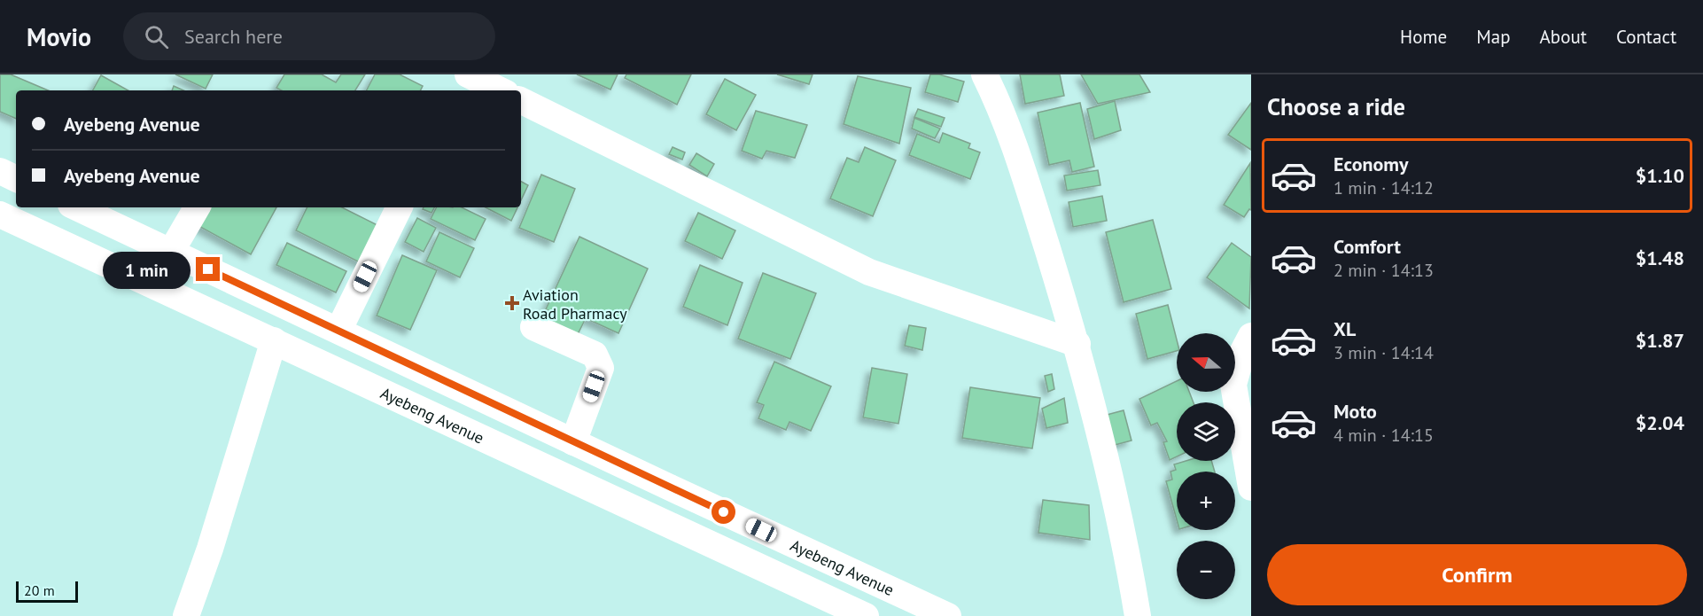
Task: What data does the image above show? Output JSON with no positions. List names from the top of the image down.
{
  "streets": {
    "street": ["Ayebeng Avenue"]
  },
  "places": {
    "health": ["Aviation Road Pharmacy"]
  },
  "scale_bar": "20 m",
  "north": "left",
  "page": {
    "header": "Movio",
    "search": "Search here",
    "nav": [
      "Home",
      "Map",
      "About",
      "Contact"
    ],
    "heading": "Choose a ride",
    "banner": ["Ayebeng Avenue", "Ayebeng Avenue"],
    "list": [
      {
        "name": "Economy",
        "note": "1 min · 14:12",
        "value": "$1.10"
      },
      {
        "name": "Comfort",
        "note": "2 min · 14:13",
        "value": "$1.48"
      },
      {
        "name": "XL",
        "note": "3 min · 14:14",
        "value": "$1.87"
      },
      {
        "name": "Moto",
        "note": "4 min · 14:15",
        "value": "$2.04"
      }
    ],
    "bubble": "1 min",
    "map_buttons": ["+", "−"],
    "buttons": "Confirm",
    "scale": "20 m"
  }
}
